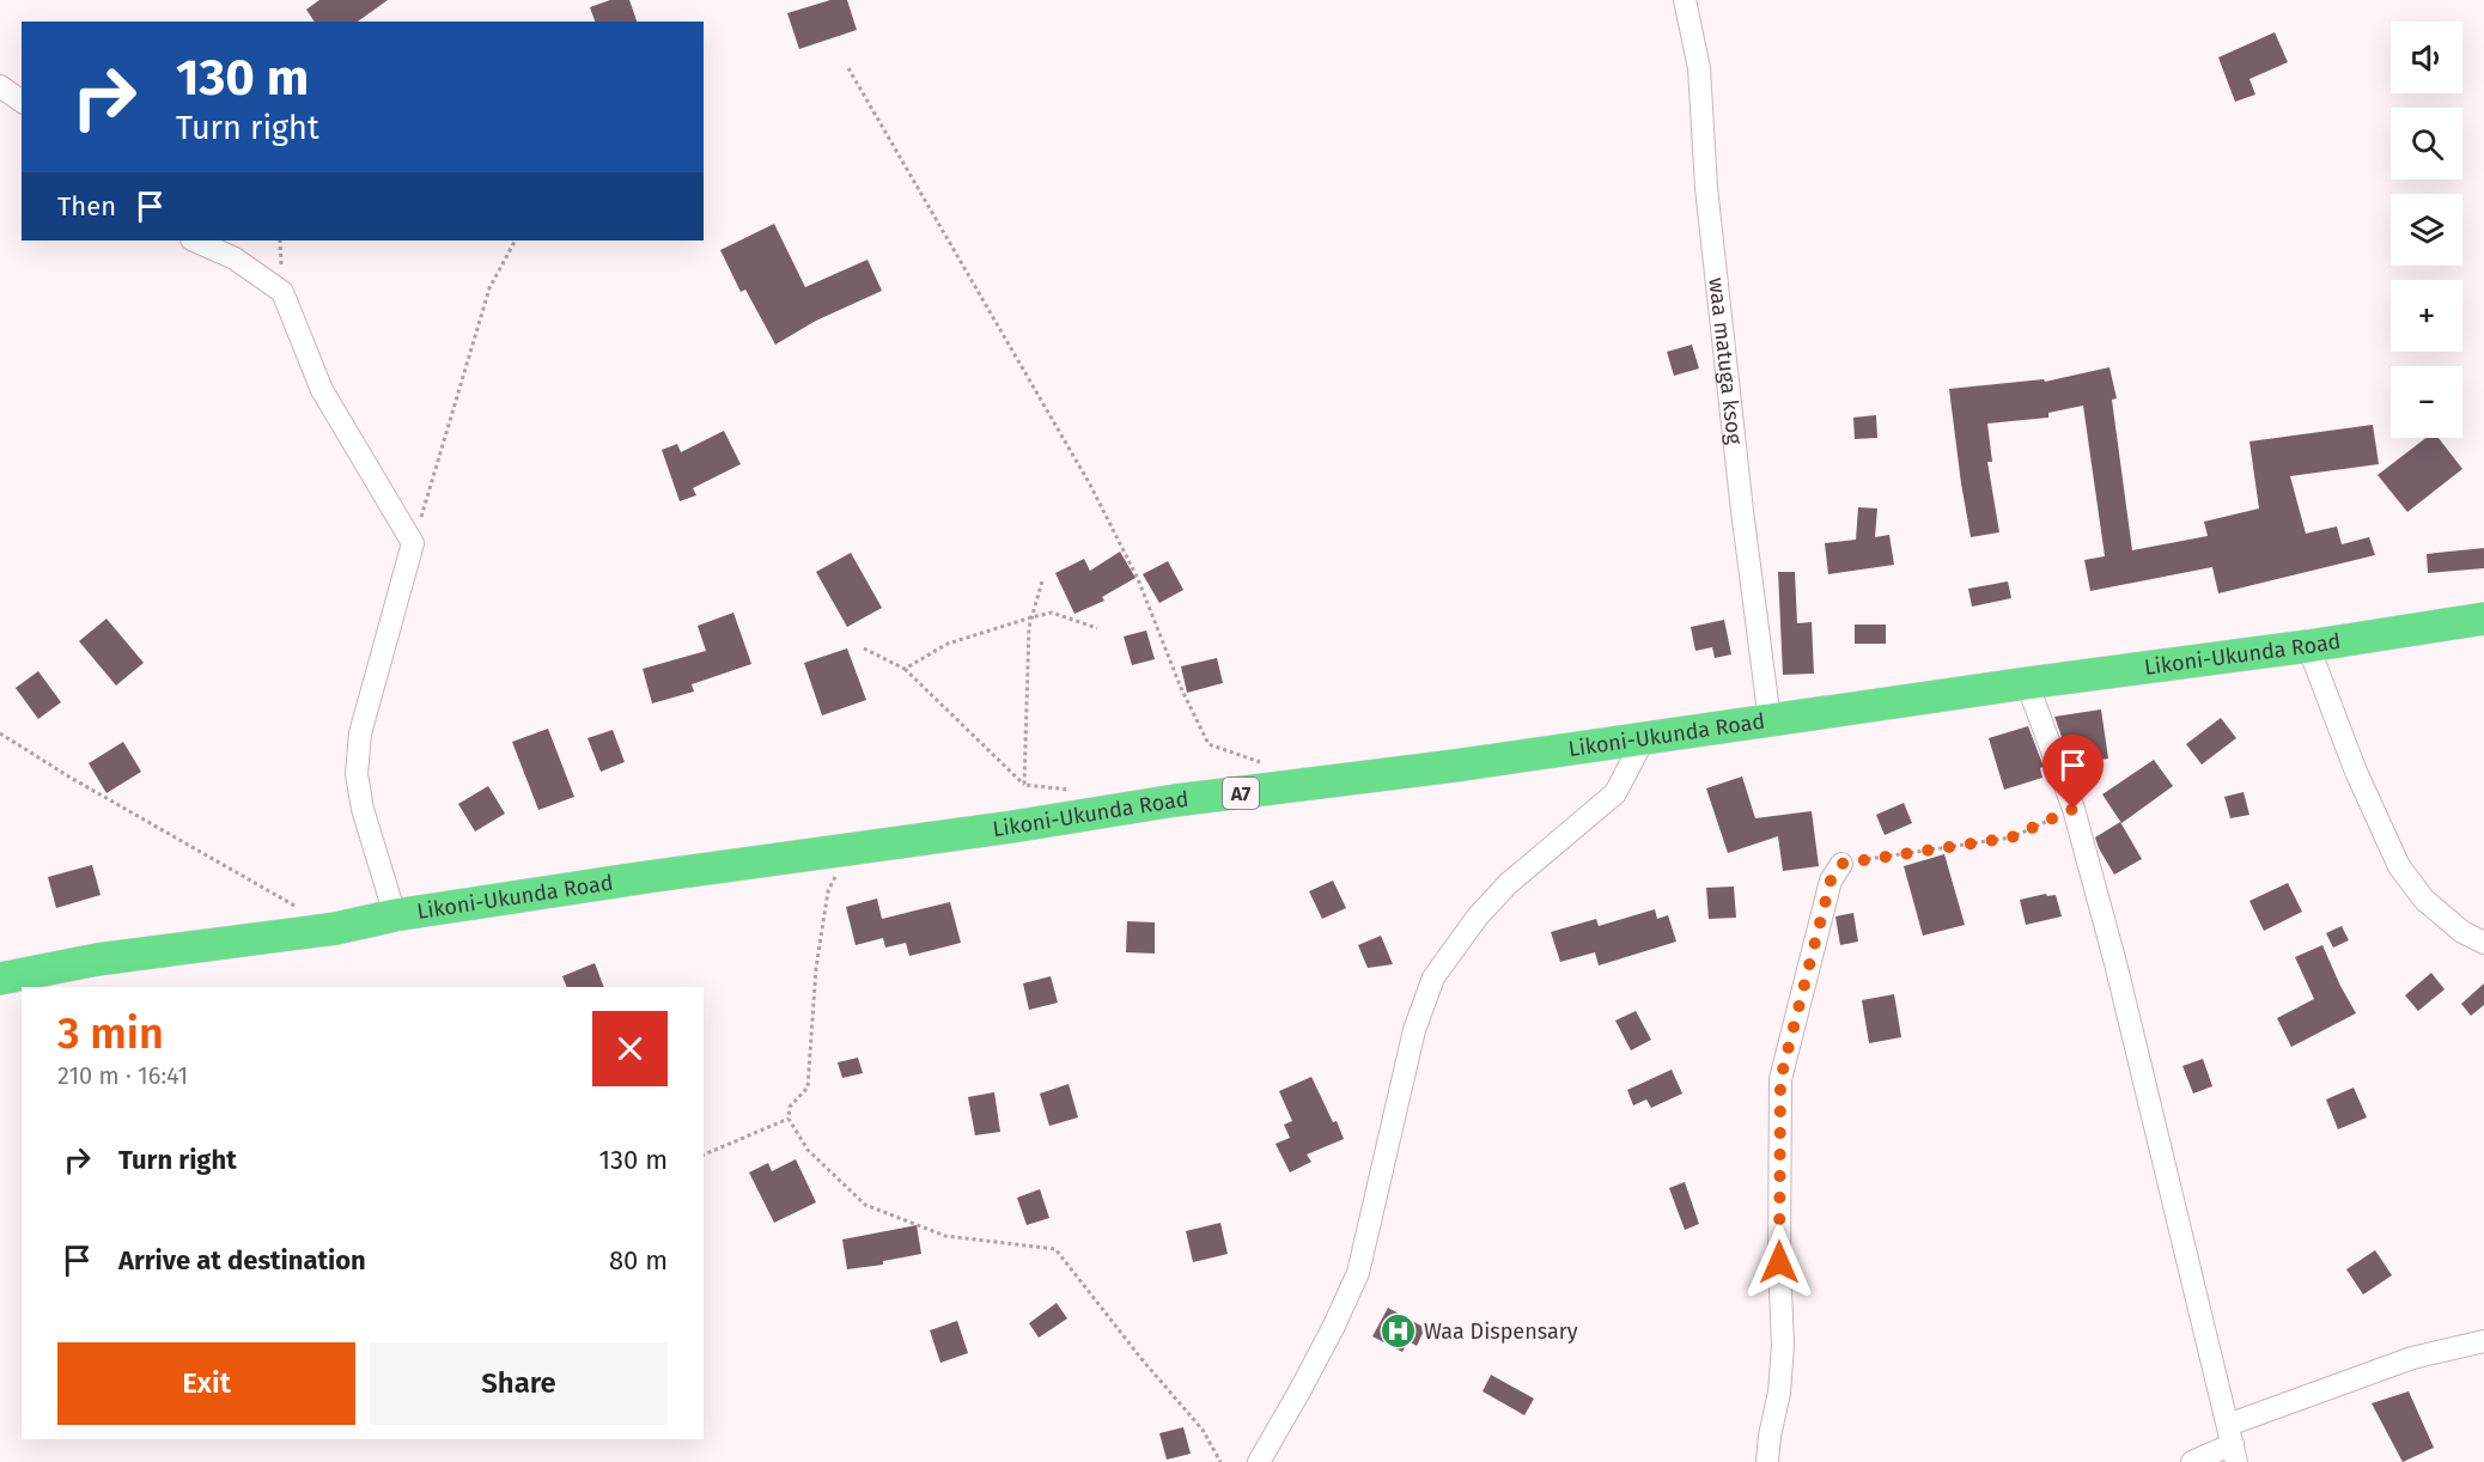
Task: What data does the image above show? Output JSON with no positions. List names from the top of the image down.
{
  "streets": {
    "highway": ["Likoni-Ukunda Road", "A7"],
    "street": ["waa matuga ksog"]
  },
  "crossings": [
    ["waa matuga ksog", "Likoni-Ukunda Road"]
  ],
  "places": {
    "hospital": ["Waa Dispensary"]
  },
  "page": {
    "map_buttons": ["+", "−"],
    "turn": ["130 m", "Turn right"],
    "then": "Then",
    "heading": ["3 min", "210 m · 16:41"],
    "list": [
      {
        "name": "Turn right",
        "value": "130 m"
      },
      {
        "name": "Arrive at destination",
        "value": "80 m"
      }
    ],
    "buttons": ["Exit", "Share"]
  }
}
